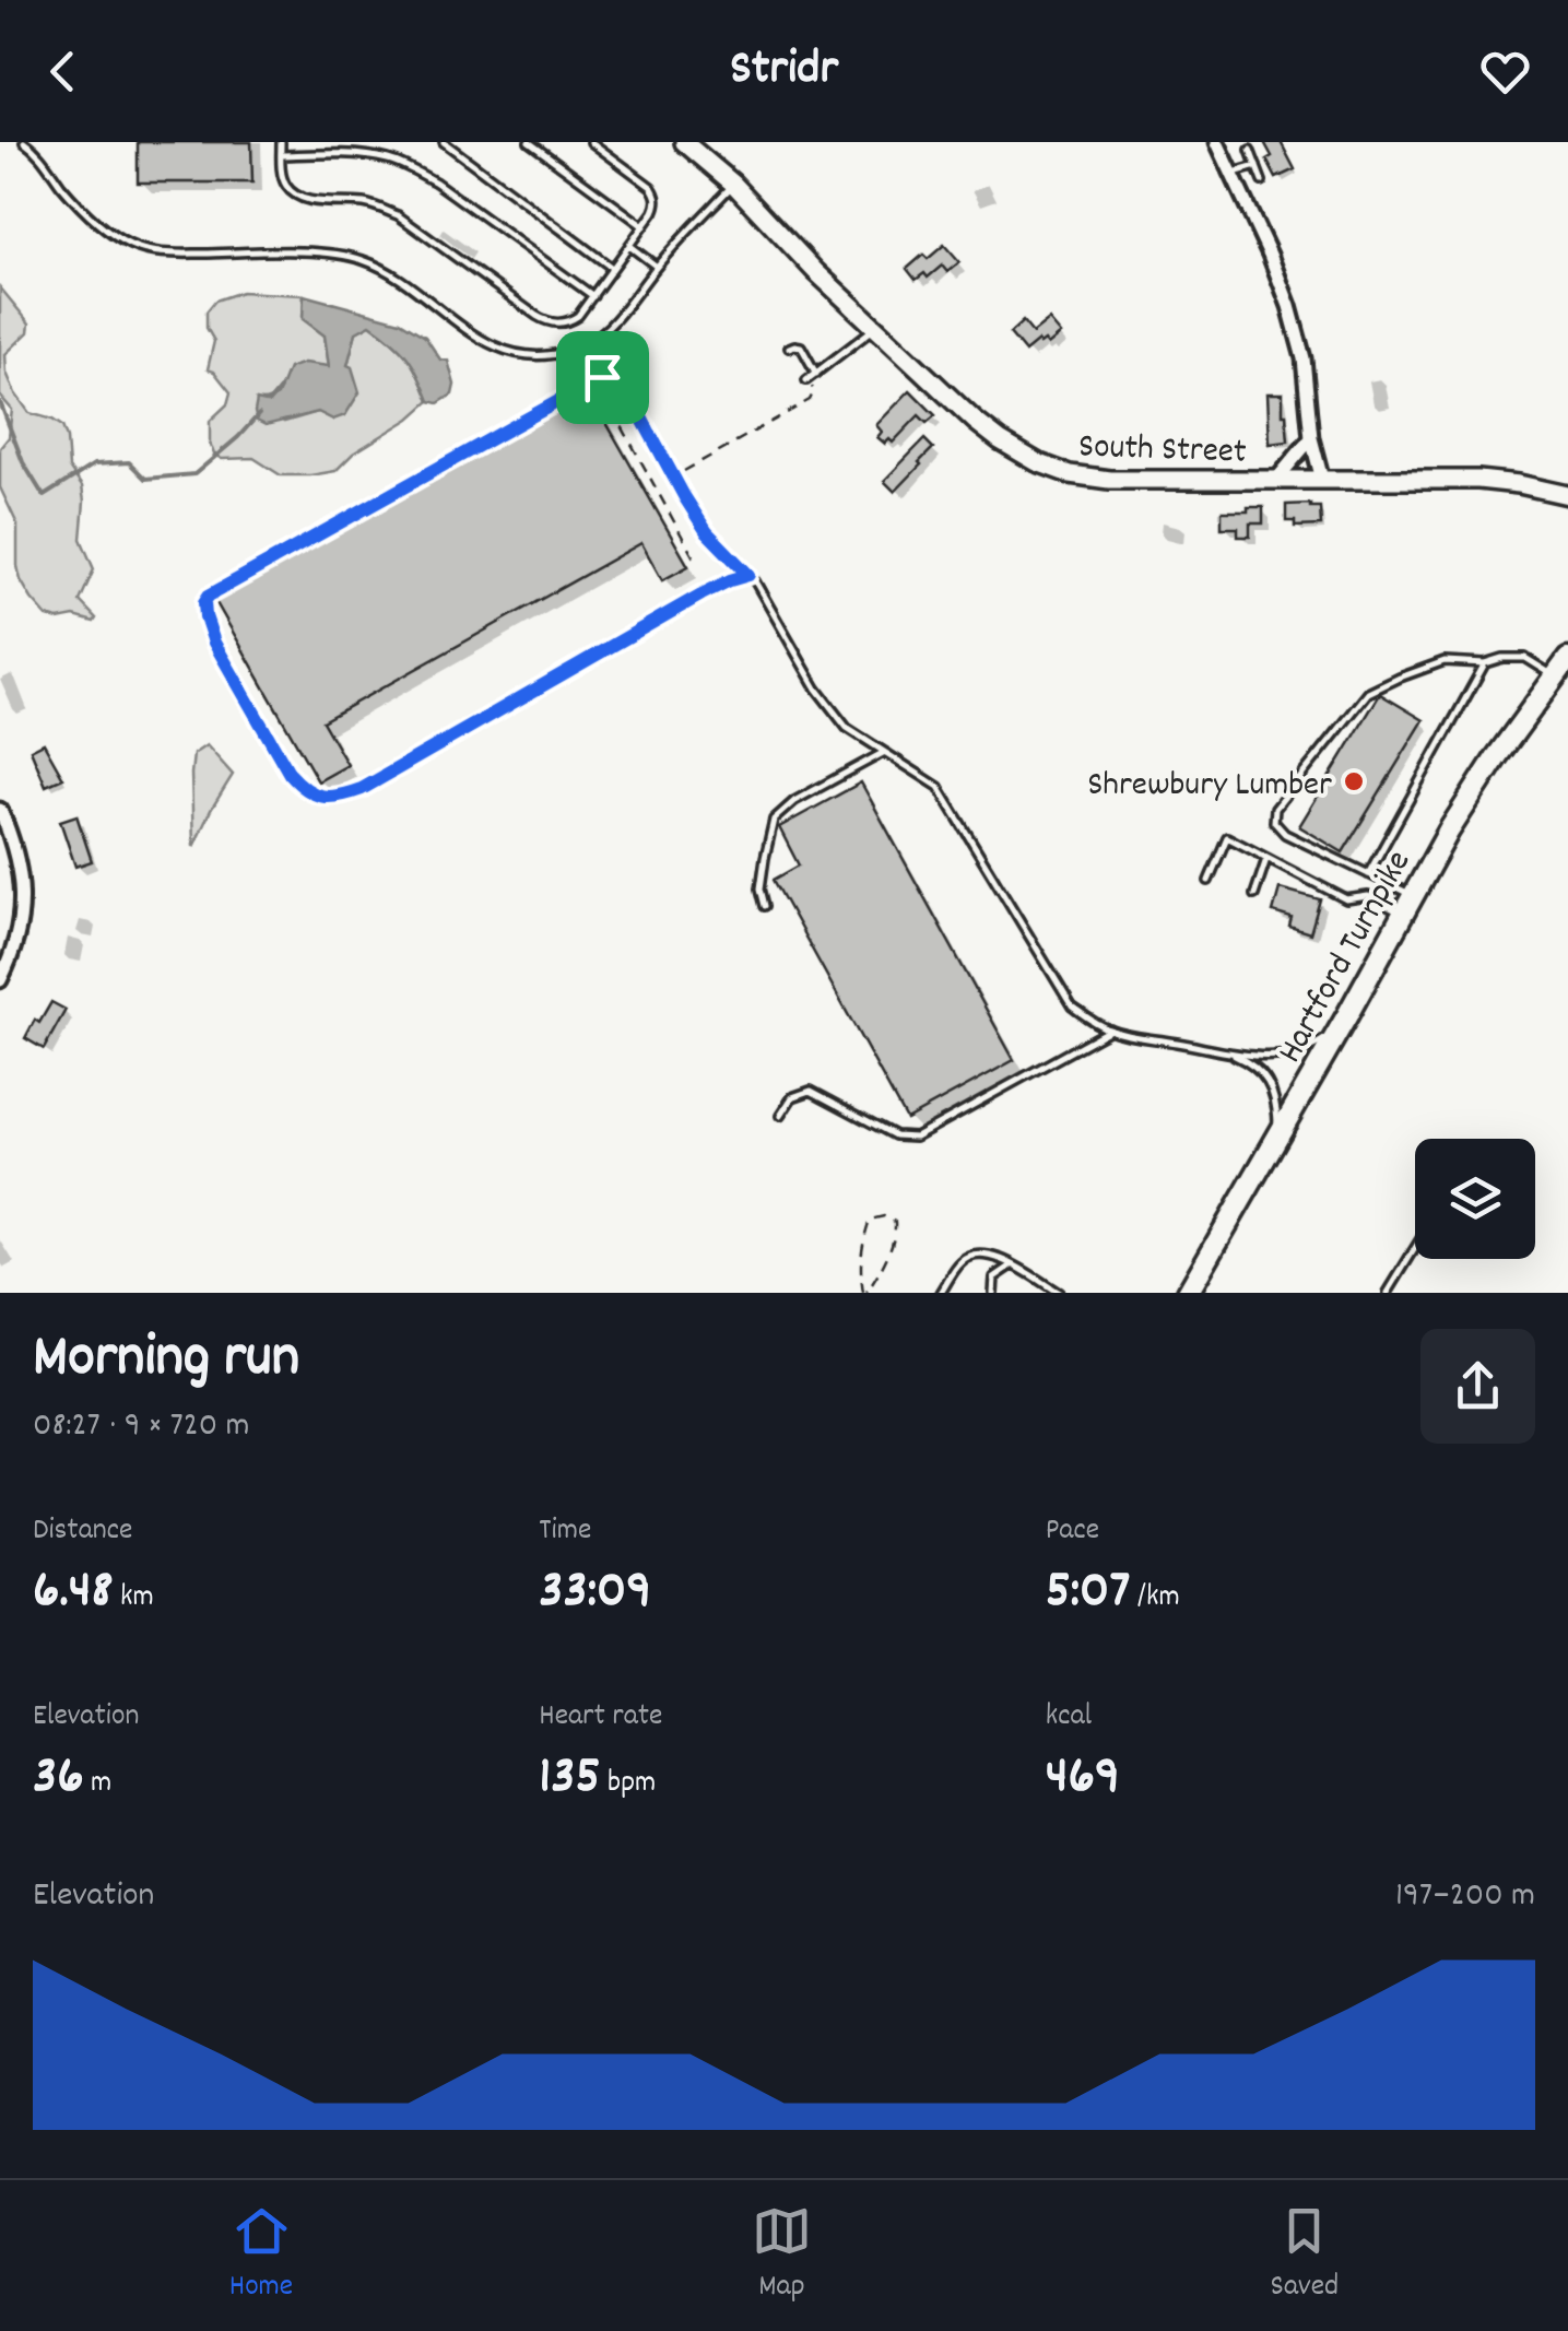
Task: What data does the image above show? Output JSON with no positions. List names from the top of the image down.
{
  "streets": {
    "main road": ["Hartford Turnpike"],
    "street": ["South Street"]
  },
  "places": ["Shrewbury Lumber"],
  "page": {
    "header": "Stridr",
    "heading": ["Morning run", "08:27 · 9 × 720 m"],
    "stats": [
      ["Distance", "6.48 km"],
      ["Time", "33:09"],
      ["Pace", "5:07 /km"],
      ["Elevation", "36 m"],
      ["Heart rate", "135 bpm"],
      ["kcal", "469"]
    ],
    "chart": ["Elevation", "197–200 m"],
    "tabs": ["Home", "Map", "Saved"]
  }
}
